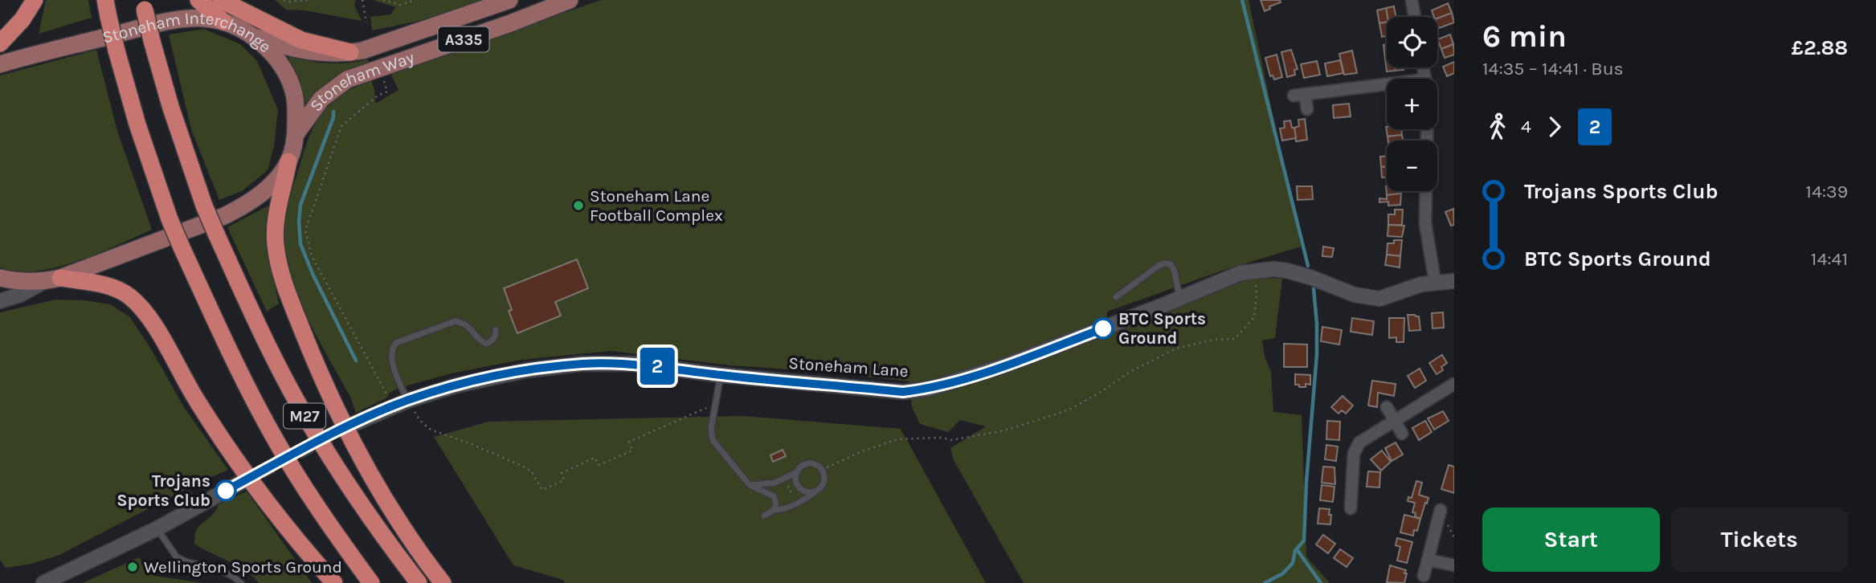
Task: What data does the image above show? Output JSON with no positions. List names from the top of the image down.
{
  "streets": {
    "highway": ["M27"],
    "main road": ["A335", "Stoneham Interchange", "Stoneham Way"],
    "street": ["Stoneham Lane"]
  },
  "crossings": [
    ["Stoneham Interchange", "Stoneham Way"],
    ["Stoneham Interchange", "M27"]
  ],
  "places": [
    "Stoneham Lane Football Complex",
    "BTC Sports Ground",
    "Trojans Sports Club",
    "Wellington Sports Ground"
  ],
  "lines": ["bus line 2"],
  "page": {
    "on_map": "2",
    "heading": ["6 min", "14:35 – 14:41 · Bus", "£2.88"],
    "map_buttons": ["+", "−"],
    "legs": ["4", "2"],
    "list": [
      {
        "name": "Trojans Sports Club",
        "value": "14:39"
      },
      {
        "name": "BTC Sports Ground",
        "value": "14:41"
      }
    ],
    "buttons": ["Start", "Tickets"]
  }
}
